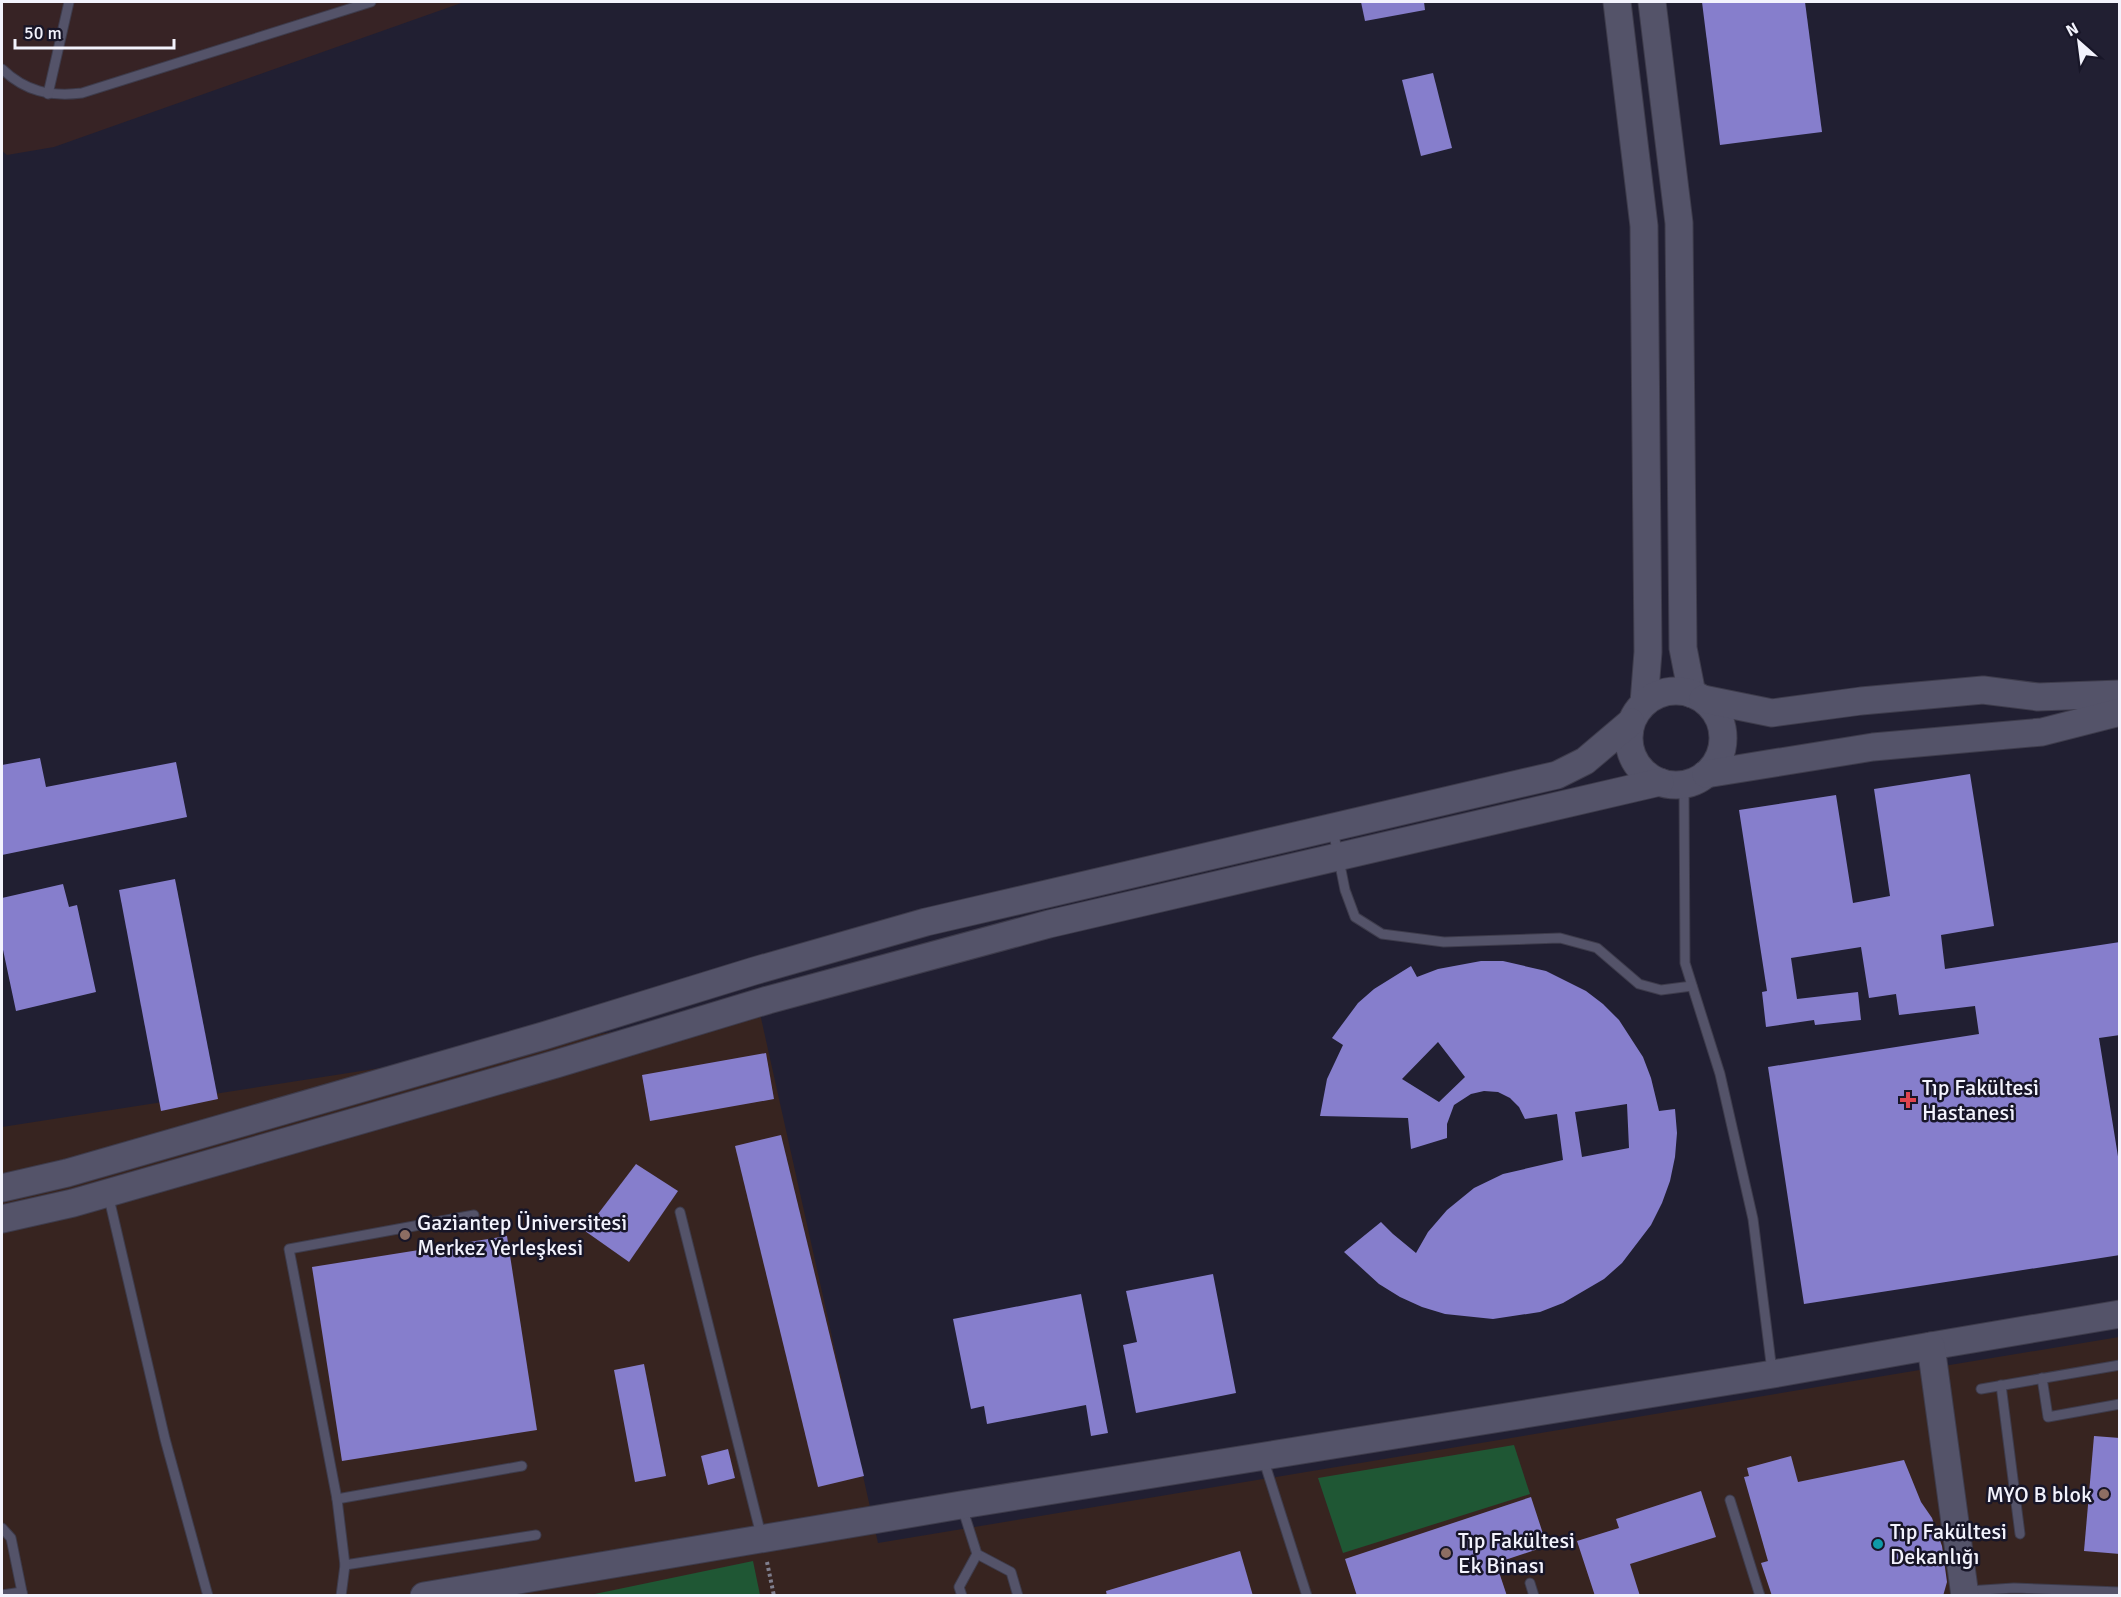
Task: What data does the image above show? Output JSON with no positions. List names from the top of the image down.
{
  "places": {
    "health": ["Tıp Fakültesi Hastanesi"],
    "other": [
      "Gaziantep Üniversitesi Merkez Yerleşkesi",
      "MYO B blok",
      "Tıp Fakültesi Dekanlığı",
      "Tıp Fakültesi Ek Binası"
    ]
  },
  "scale_bar": "50 m",
  "north": "top left"
}
